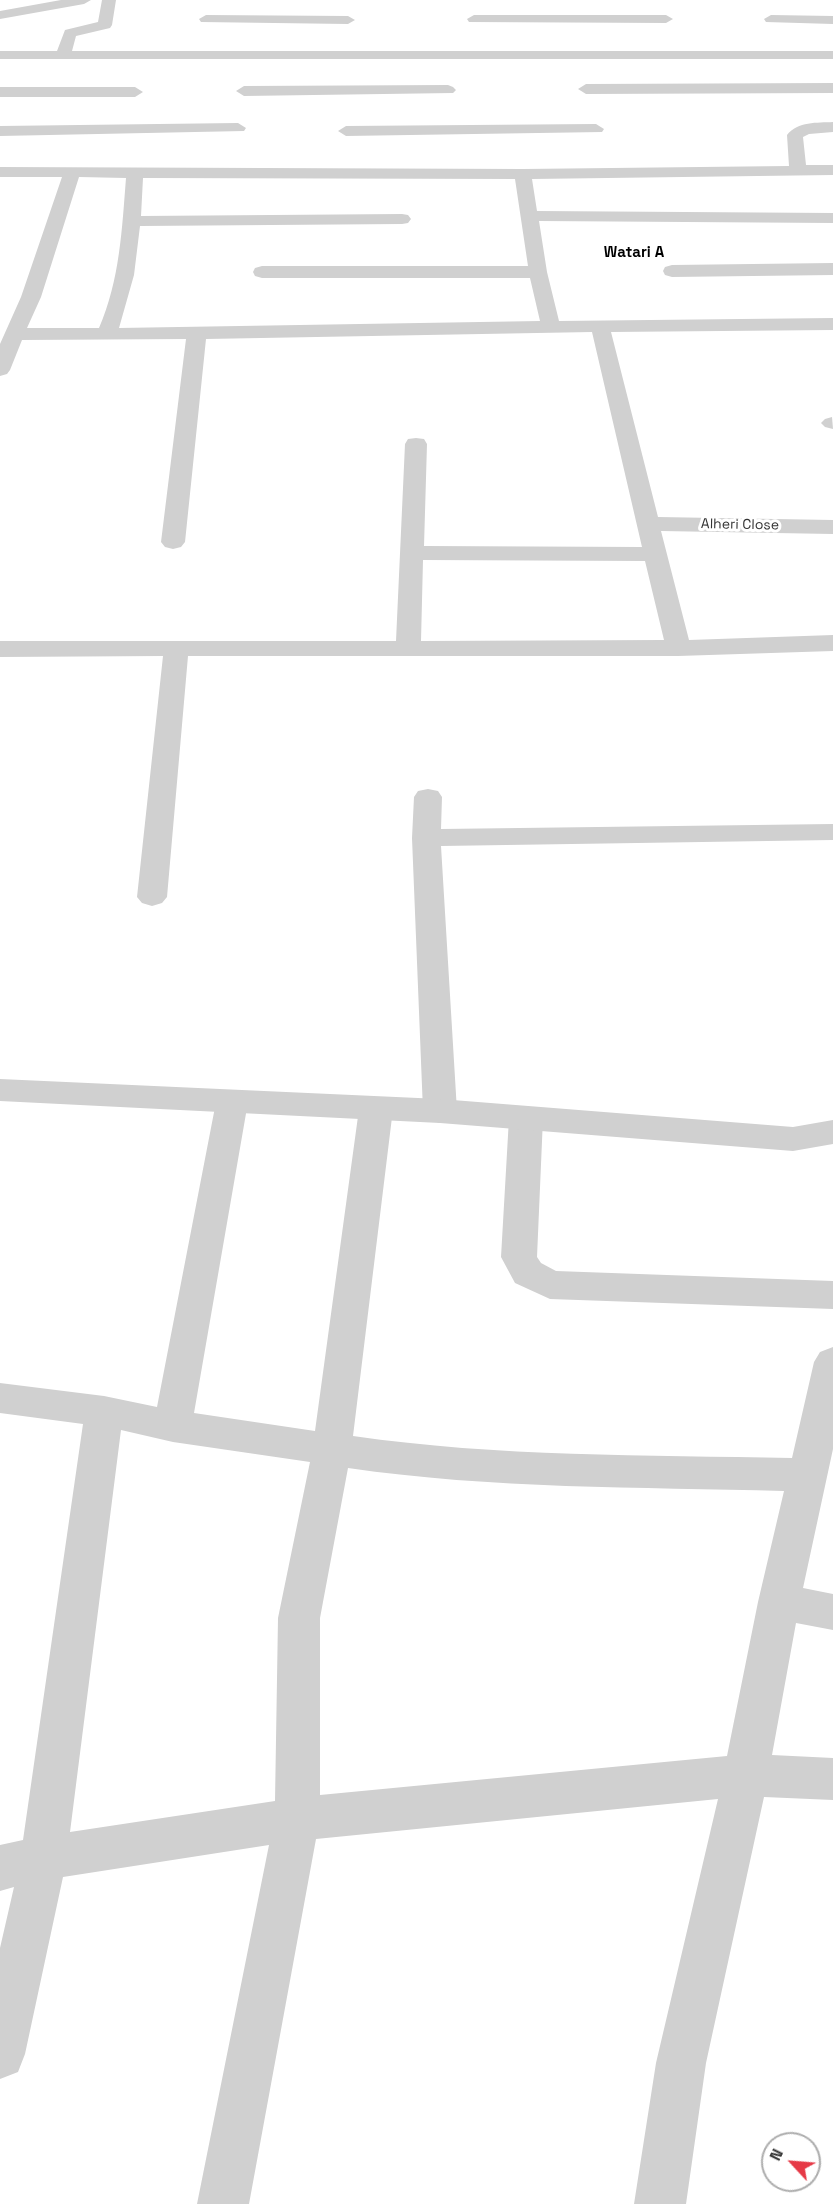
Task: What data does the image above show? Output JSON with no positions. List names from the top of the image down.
{
  "streets": {
    "street": ["Alheri Close"]
  },
  "districts": ["Watari A"],
  "north": "top left"
}
